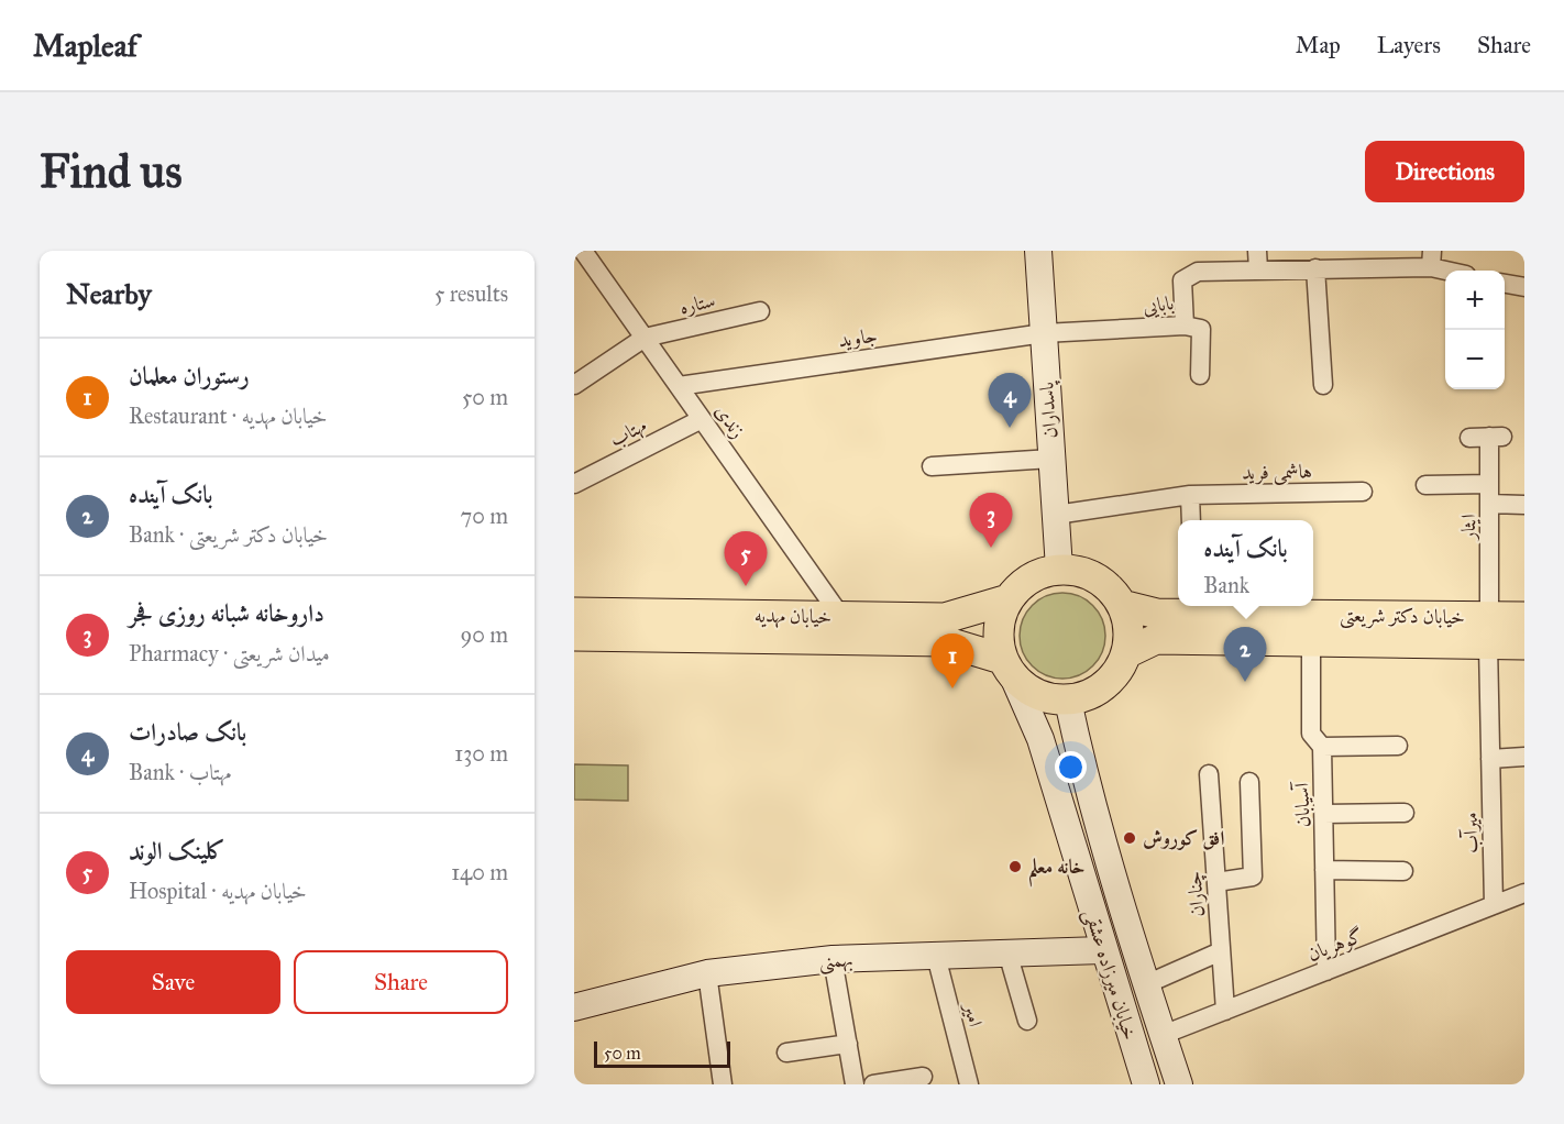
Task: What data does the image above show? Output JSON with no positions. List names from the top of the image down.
{
  "streets": {
    "main road": [
      "پاسداران",
      "خیابان مهدیه",
      "خیابان دکتر شریعتی",
      "بهمنی",
      "خیابان میرزاده عشقی"
    ],
    "street": [
      "ستاره",
      "بابایی",
      "جاوید",
      "زندی",
      "مهتاب",
      "هاشمی فرید",
      "ایثار",
      "آسیابان",
      "میرآب",
      "چناران",
      "گوهریان",
      "امیر"
    ]
  },
  "crossings": [
    ["ستاره", "زندی"],
    ["بابایی", "جاوید"],
    ["بابایی", "پاسداران"],
    ["جاوید", "پاسداران"],
    ["جاوید", "زندی"],
    ["پاسداران", "هاشمی فرید"],
    ["پاسداران", "خیابان مهدیه"],
    ["پاسداران", "خیابان دکتر شریعتی"],
    ["پاسداران", "خیابان میرزاده عشقی"],
    ["زندی", "مهتاب"],
    ["زندی", "خیابان مهدیه"],
    ["ایثار", "خیابان دکتر شریعتی"],
    ["ایثار", "میرآب"],
    ["خیابان مهدیه", "خیابان دکتر شریعتی"],
    ["خیابان مهدیه", "خیابان میرزاده عشقی"],
    ["خیابان دکتر شریعتی", "آسیابان"],
    ["خیابان دکتر شریعتی", "میرآب"],
    ["خیابان دکتر شریعتی", "خیابان میرزاده عشقی"],
    ["آسیابان", "گوهریان"],
    ["میرآب", "گوهریان"],
    ["چناران", "گوهریان"],
    ["گوهریان", "خیابان میرزاده عشقی"],
    ["بهمنی", "خیابان میرزاده عشقی"],
    ["بهمنی", "امیر"]
  ],
  "places": ["افق کوروش", "خانه معلم"],
  "scale_bar": "50 m",
  "page": {
    "header": "Mapleaf",
    "nav": ["Map", "Layers", "Share"],
    "buttons": [
      "Directions",
      ["Save", "Share"]
    ],
    "title": "Find us",
    "heading": ["Nearby", "5 results"],
    "map_buttons": ["+", "−"],
    "list": [
      {
        "mark": "1",
        "name": "رستوران معلمان",
        "note": "Restaurant · خیابان مهدیه",
        "value": "50 m"
      },
      {
        "mark": "2",
        "name": "بانک آینده",
        "note": "Bank · خیابان دکتر شریعتی",
        "value": "70 m"
      },
      {
        "mark": "3",
        "name": "داروخانه شبانه روزی فجر",
        "note": "Pharmacy · میدان شریعتی",
        "value": "90 m"
      },
      {
        "mark": "4",
        "name": "بانک صادرات",
        "note": "Bank · مهتاب",
        "value": "130 m"
      },
      {
        "mark": "5",
        "name": "کلینک الوند",
        "note": "Hospital · خیابان مهدیه",
        "value": "140 m"
      }
    ],
    "pins": [
      "4",
      "3",
      "5",
      "2",
      "1"
    ],
    "popup": ["بانک آینده", "Bank"],
    "scale": "50 m"
  }
}
